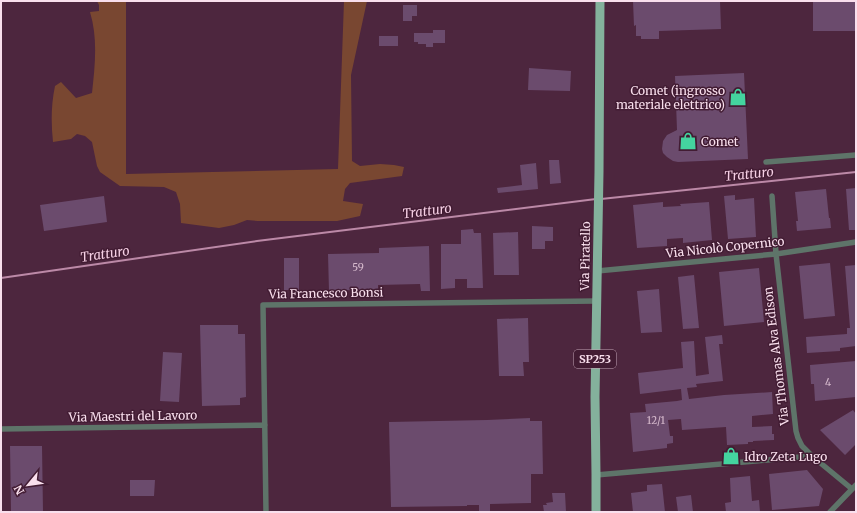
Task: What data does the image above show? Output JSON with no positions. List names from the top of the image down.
{
  "streets": {
    "main road": ["Via Piratello", "SP253"],
    "street": [
      "Via Nicolò Copernico",
      "Via Francesco Bonsi",
      "Via Thomas Alva Edison",
      "Via Maestri del Lavoro"
    ]
  },
  "crossings": [
    ["Via Nicolò Copernico", "Via Piratello"],
    ["Via Nicolò Copernico", "Via Thomas Alva Edison"],
    ["Via Piratello", "Via Francesco Bonsi"],
    ["Via Francesco Bonsi", "Via Maestri del Lavoro"]
  ],
  "water": ["Tratturo"],
  "places": {
    "shop": ["Comet (ingrosso materiale elettrico)", "Comet", "Idro Zeta Lugo"]
  },
  "house_numbers": ["59", "4", "12/1"],
  "north": "bottom left"
}
